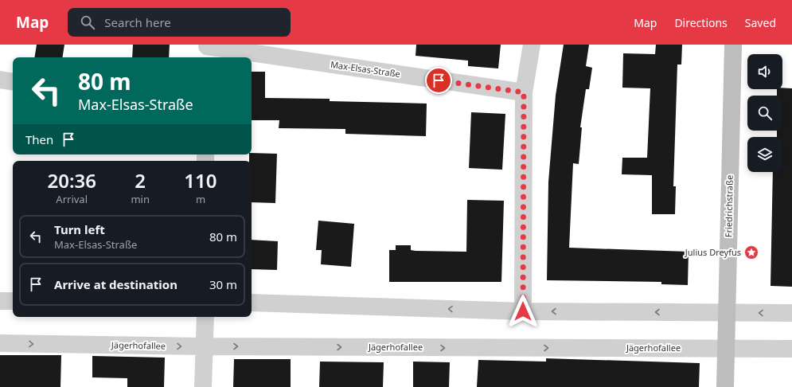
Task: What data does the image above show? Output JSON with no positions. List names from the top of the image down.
{
  "streets": {
    "main road": ["Friedrichstraße"],
    "street": ["Max-Elsas-Straße", "Jägerhofallee"]
  },
  "crossings": [
    ["Friedrichstraße", "Jägerhofallee"]
  ],
  "places": {
    "place": ["Julius Dreyfus"]
  },
  "page": {
    "header": "Map",
    "search": "Search here",
    "nav": ["Map", "Directions", "Saved"],
    "turn": ["80 m", "Max-Elsas-Straße"],
    "then": "Then",
    "eta": [
      "20:36",
      "Arrival",
      "2",
      "min",
      "110",
      "m"
    ],
    "list": [
      {
        "name": "Turn left",
        "note": "Max-Elsas-Straße",
        "value": "80 m"
      },
      {
        "name": "Arrive at destination",
        "value": "30 m"
      }
    ]
  }
}
